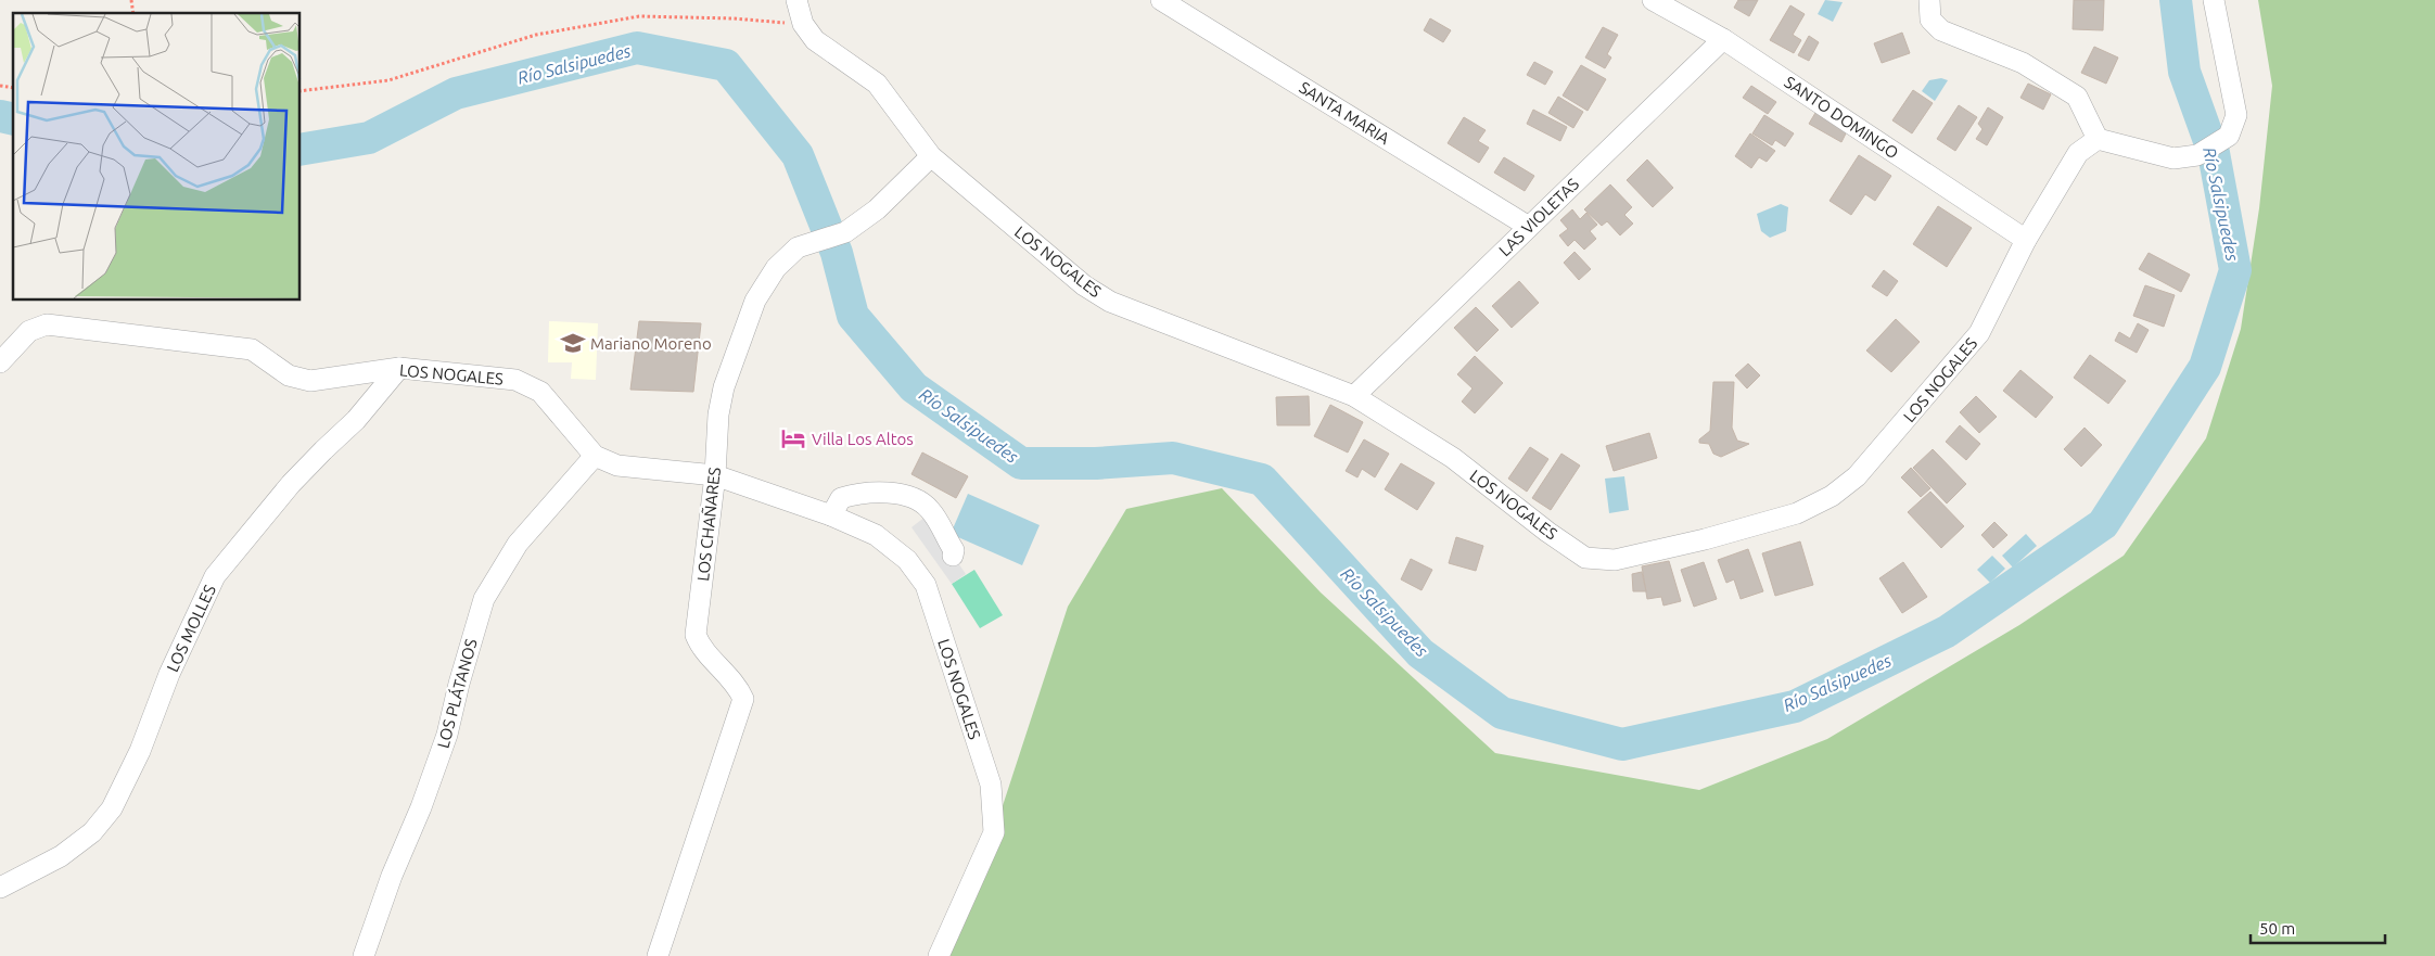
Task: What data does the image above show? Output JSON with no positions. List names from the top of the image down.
{
  "streets": {
    "street": [
      "SANTA MARIA",
      "SANTO DOMINGO",
      "LAS VIOLETAS",
      "LOS NOGALES",
      "LOS CHAÑARES",
      "LOS MOLLES",
      "LOS PLÁTANOS"
    ]
  },
  "crossings": [
    ["SANTA MARIA", "LAS VIOLETAS"],
    ["SANTO DOMINGO", "LAS VIOLETAS"],
    ["SANTO DOMINGO", "LOS NOGALES"],
    ["LAS VIOLETAS", "LOS NOGALES"],
    ["LOS NOGALES", "LOS CHAÑARES"],
    ["LOS NOGALES", "LOS MOLLES"],
    ["LOS NOGALES", "LOS PLÁTANOS"]
  ],
  "water": ["Río Salsipuedes"],
  "places": {
    "school or university": ["Mariano Moreno"],
    "hotel": ["Villa Los Altos"]
  },
  "scale_bar": "50 m"
}
